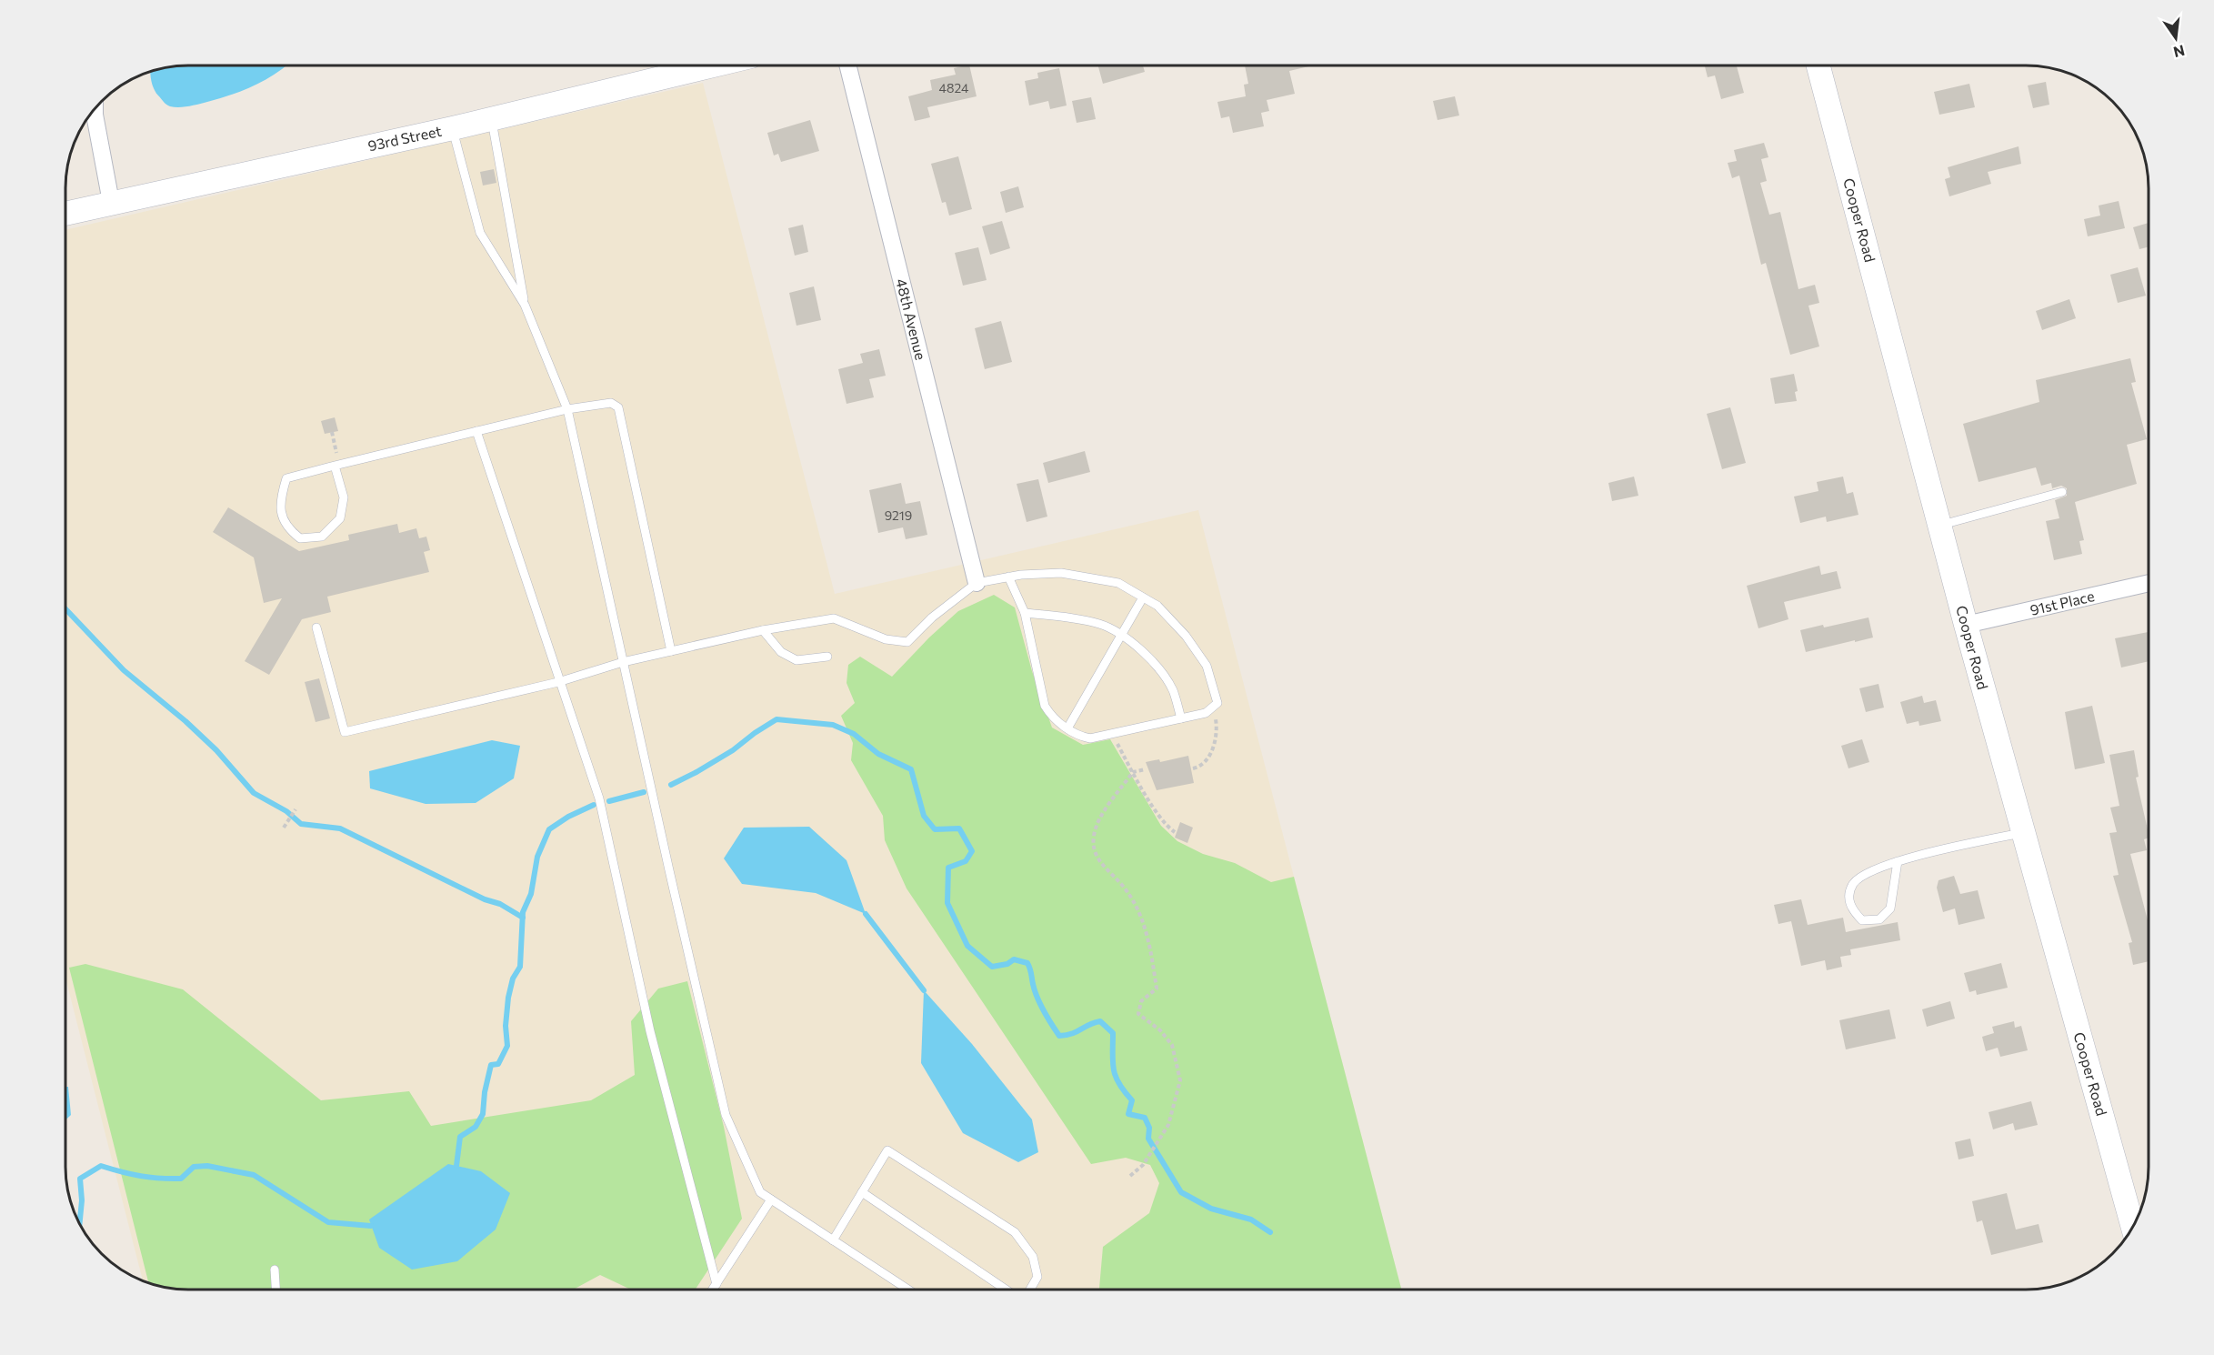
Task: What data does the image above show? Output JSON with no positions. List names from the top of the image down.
{
  "streets": {
    "street": [
      "93rd Street",
      "Cooper Road",
      "48th Avenue",
      "91st Place"
    ]
  },
  "crossings": [
    ["Cooper Road", "91st Place"]
  ],
  "house_numbers": ["4824", "9219"],
  "north": "bottom"
}
